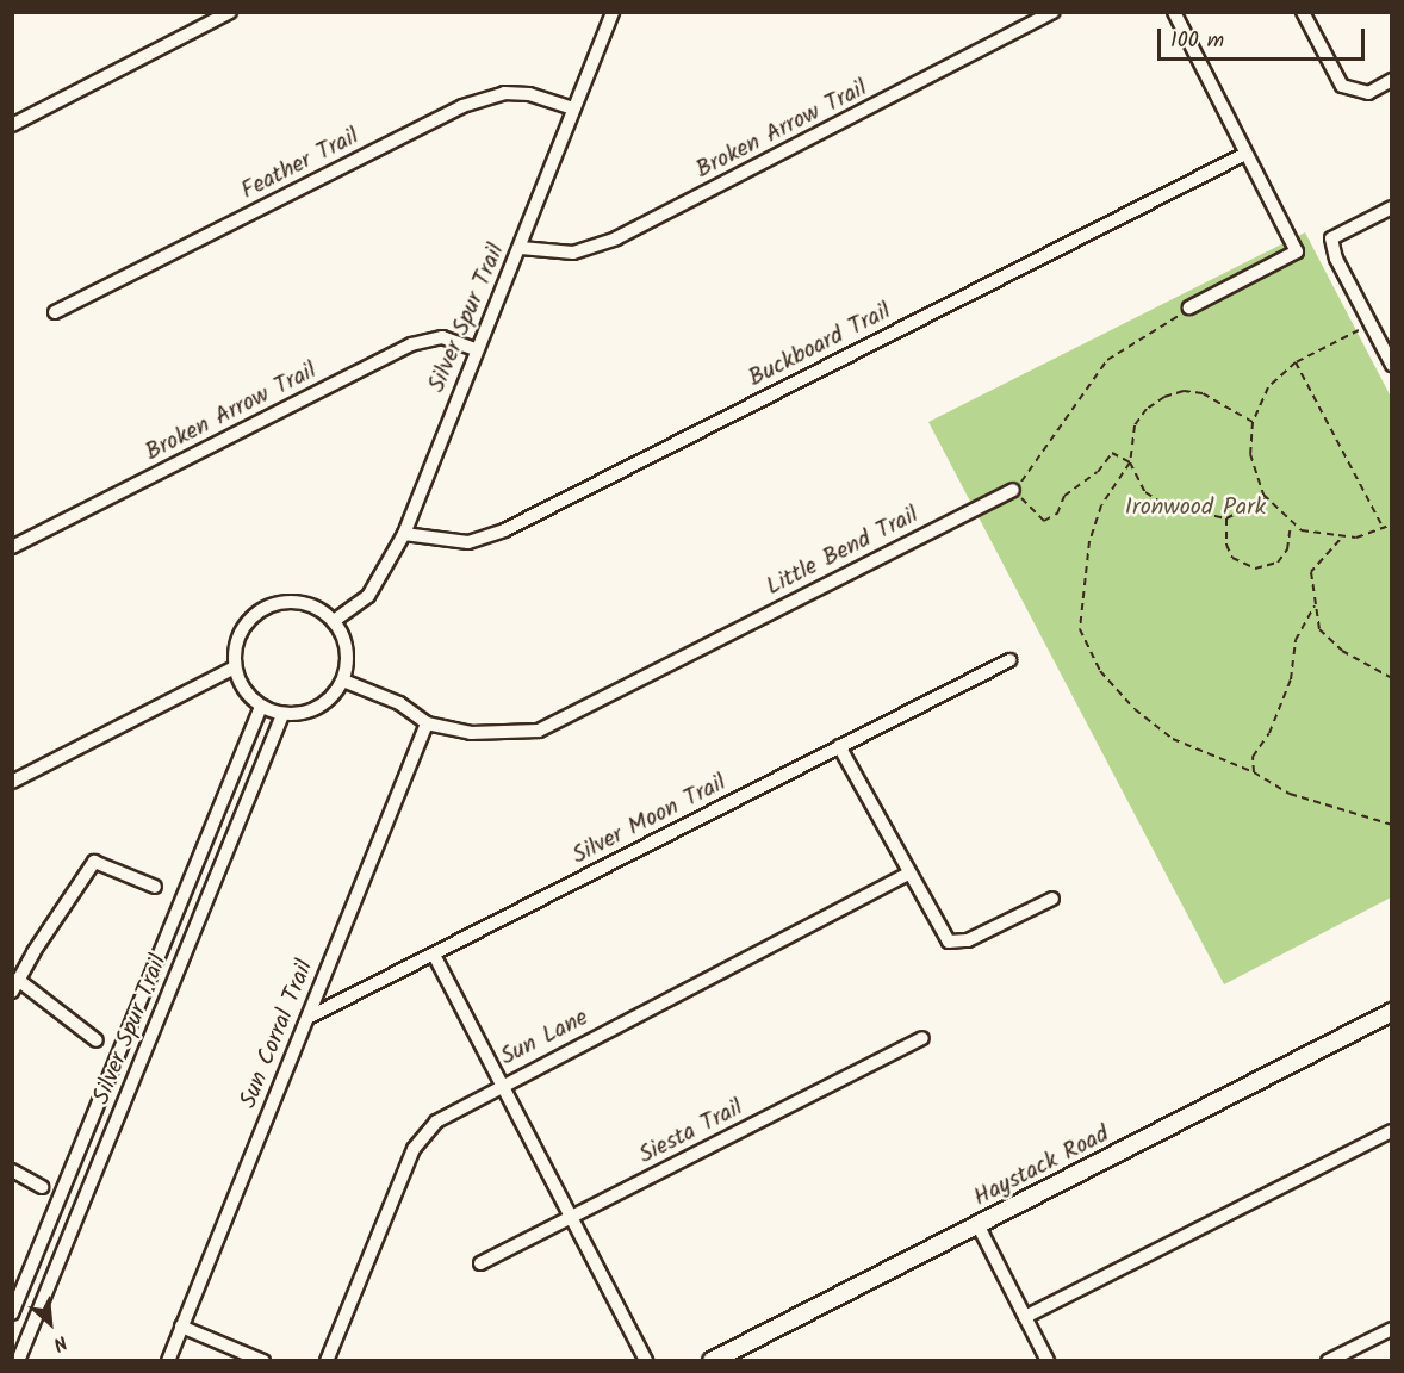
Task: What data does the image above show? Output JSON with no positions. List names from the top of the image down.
{
  "streets": {
    "street": [
      "Broken Arrow Trail",
      "Feather Trail",
      "Silver Spur Trail",
      "Buckboard Trail",
      "Little Bend Trail",
      "Silver Moon Trail",
      "Sun Corral Trail",
      "Sun Lane",
      "Siesta Trail",
      "Haystack Road"
    ]
  },
  "crossings": [
    ["Broken Arrow Trail", "Silver Spur Trail"],
    ["Feather Trail", "Silver Spur Trail"],
    ["Silver Spur Trail", "Buckboard Trail"],
    ["Silver Spur Trail", "Little Bend Trail"],
    ["Little Bend Trail", "Sun Corral Trail"],
    ["Silver Moon Trail", "Sun Corral Trail"]
  ],
  "parks": ["Ironwood Park"],
  "scale_bar": "100 m",
  "north": "bottom right"
}
